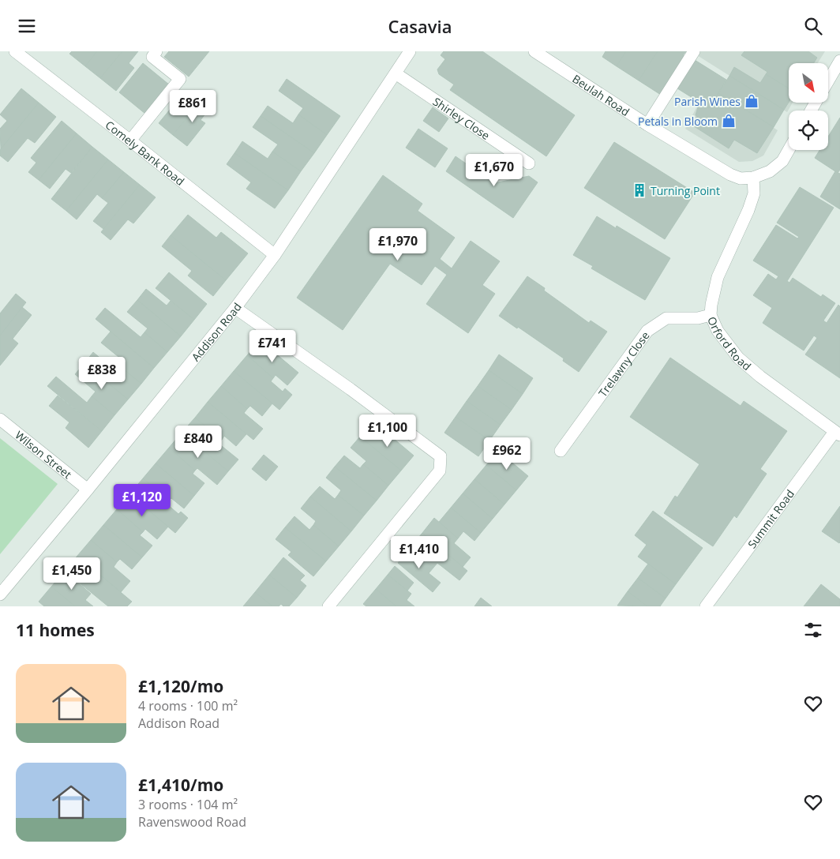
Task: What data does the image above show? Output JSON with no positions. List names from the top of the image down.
{
  "streets": {
    "street": [
      "Beulah Road",
      "Shirley Close",
      "Comely Bank Road",
      "Addison Road",
      "Orford Road",
      "Trelawny Close",
      "Wilson Street",
      "Summit Road"
    ]
  },
  "crossings": [
    ["Beulah Road", "Orford Road"],
    ["Shirley Close", "Addison Road"],
    ["Comely Bank Road", "Addison Road"],
    ["Addison Road", "Wilson Street"],
    ["Orford Road", "Trelawny Close"],
    ["Orford Road", "Summit Road"]
  ],
  "places": {
    "shop": ["Parish Wines", "Petals in Bloom"],
    "building": ["Turning Point"]
  },
  "north": "bottom right",
  "page": {
    "header": "Casavia",
    "price": [
      "£861",
      "£1,670",
      "£1,970",
      "£741",
      "£838",
      "£1,100",
      "£840",
      "£962",
      "£1,120",
      "£1,410",
      "£1,450"
    ],
    "heading": "11 homes",
    "list": [
      {
        "name": "£1,120/mo",
        "note": "4 rooms · 100 m² · Addison Road"
      },
      {
        "name": "£1,410/mo",
        "note": "3 rooms · 104 m² · Ravenswood Road"
      }
    ]
  }
}
